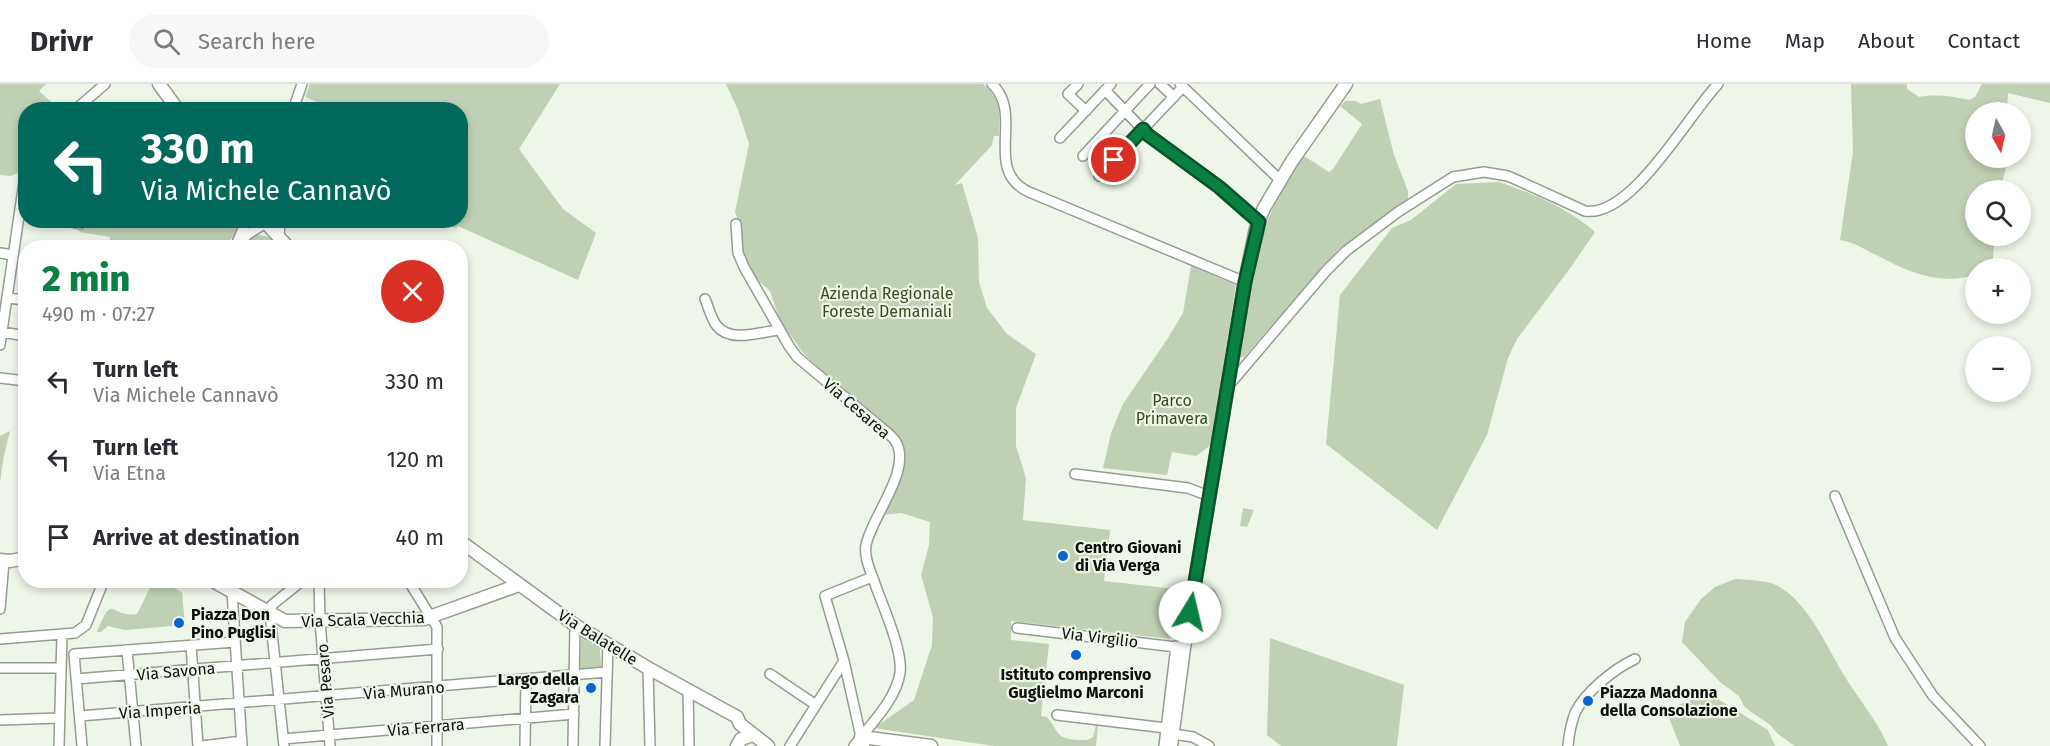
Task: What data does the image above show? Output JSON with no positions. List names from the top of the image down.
{
  "streets": {
    "street": [
      "Via Cesarea",
      "Via Scala Vecchia",
      "Via Balatelle",
      "Via Virgilio",
      "Via Savona",
      "Via Pesaro",
      "Via Murano",
      "Via Imperia",
      "Via Ferrara"
    ]
  },
  "crossings": [
    ["Via Scala Vecchia", "Via Balatelle"],
    ["Via Scala Vecchia", "Via Pesaro"],
    ["Via Savona", "Via Pesaro"],
    ["Via Pesaro", "Via Murano"],
    ["Via Pesaro", "Via Ferrara"],
    ["Via Murano", "Via Imperia"]
  ],
  "parks": ["Azienda Regionale Foreste Demaniali", "Parco Primavera"],
  "places": [
    "Centro Giovani di Via Verga",
    "Piazza Don Pino Puglisi",
    "Istituto comprensivo Guglielmo Marconi",
    "Largo della Zagara",
    "Piazza Madonna della Consolazione"
  ],
  "north": "bottom",
  "page": {
    "header": "Drivr",
    "search": "Search here",
    "nav": [
      "Home",
      "Map",
      "About",
      "Contact"
    ],
    "map_buttons": ["+", "−"],
    "turn": ["330 m", "Via Michele Cannavò"],
    "heading": ["2 min", "490 m · 07:27"],
    "list": [
      {
        "name": "Turn left",
        "note": "Via Michele Cannavò",
        "value": "330 m"
      },
      {
        "name": "Turn left",
        "note": "Via Etna",
        "value": "120 m"
      },
      {
        "name": "Arrive at destination",
        "value": "40 m"
      }
    ]
  }
}
